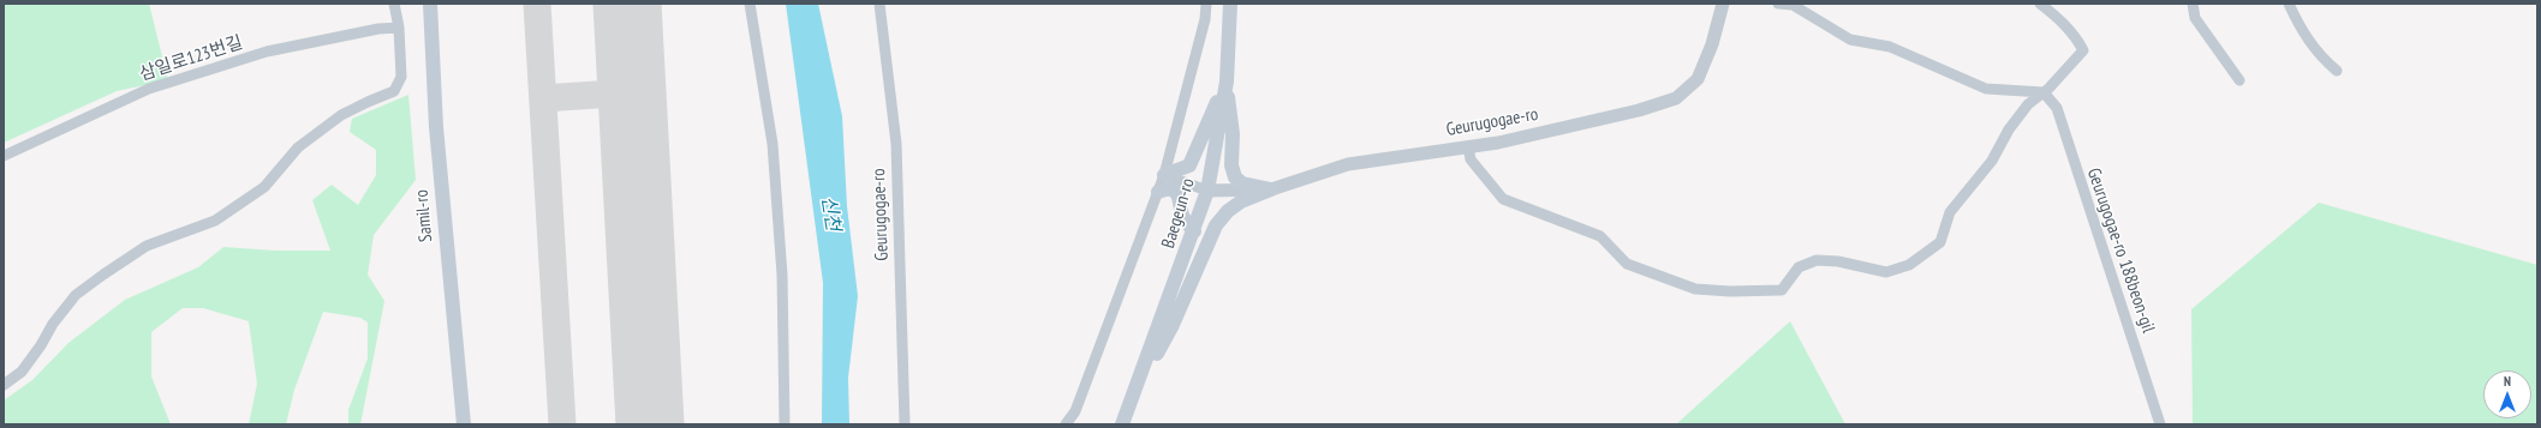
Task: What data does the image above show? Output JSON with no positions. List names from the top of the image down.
{
  "streets": {
    "main road": ["Baegeun-ro", "Samil-ro"],
    "street": ["삼일로123번길", "Geurugogae-ro", "Geurugogae-ro 188beon-gil"]
  },
  "crossings": [
    ["Geurugogae-ro", "Baegeun-ro"]
  ],
  "water": ["신천"],
  "north": "top"
}
